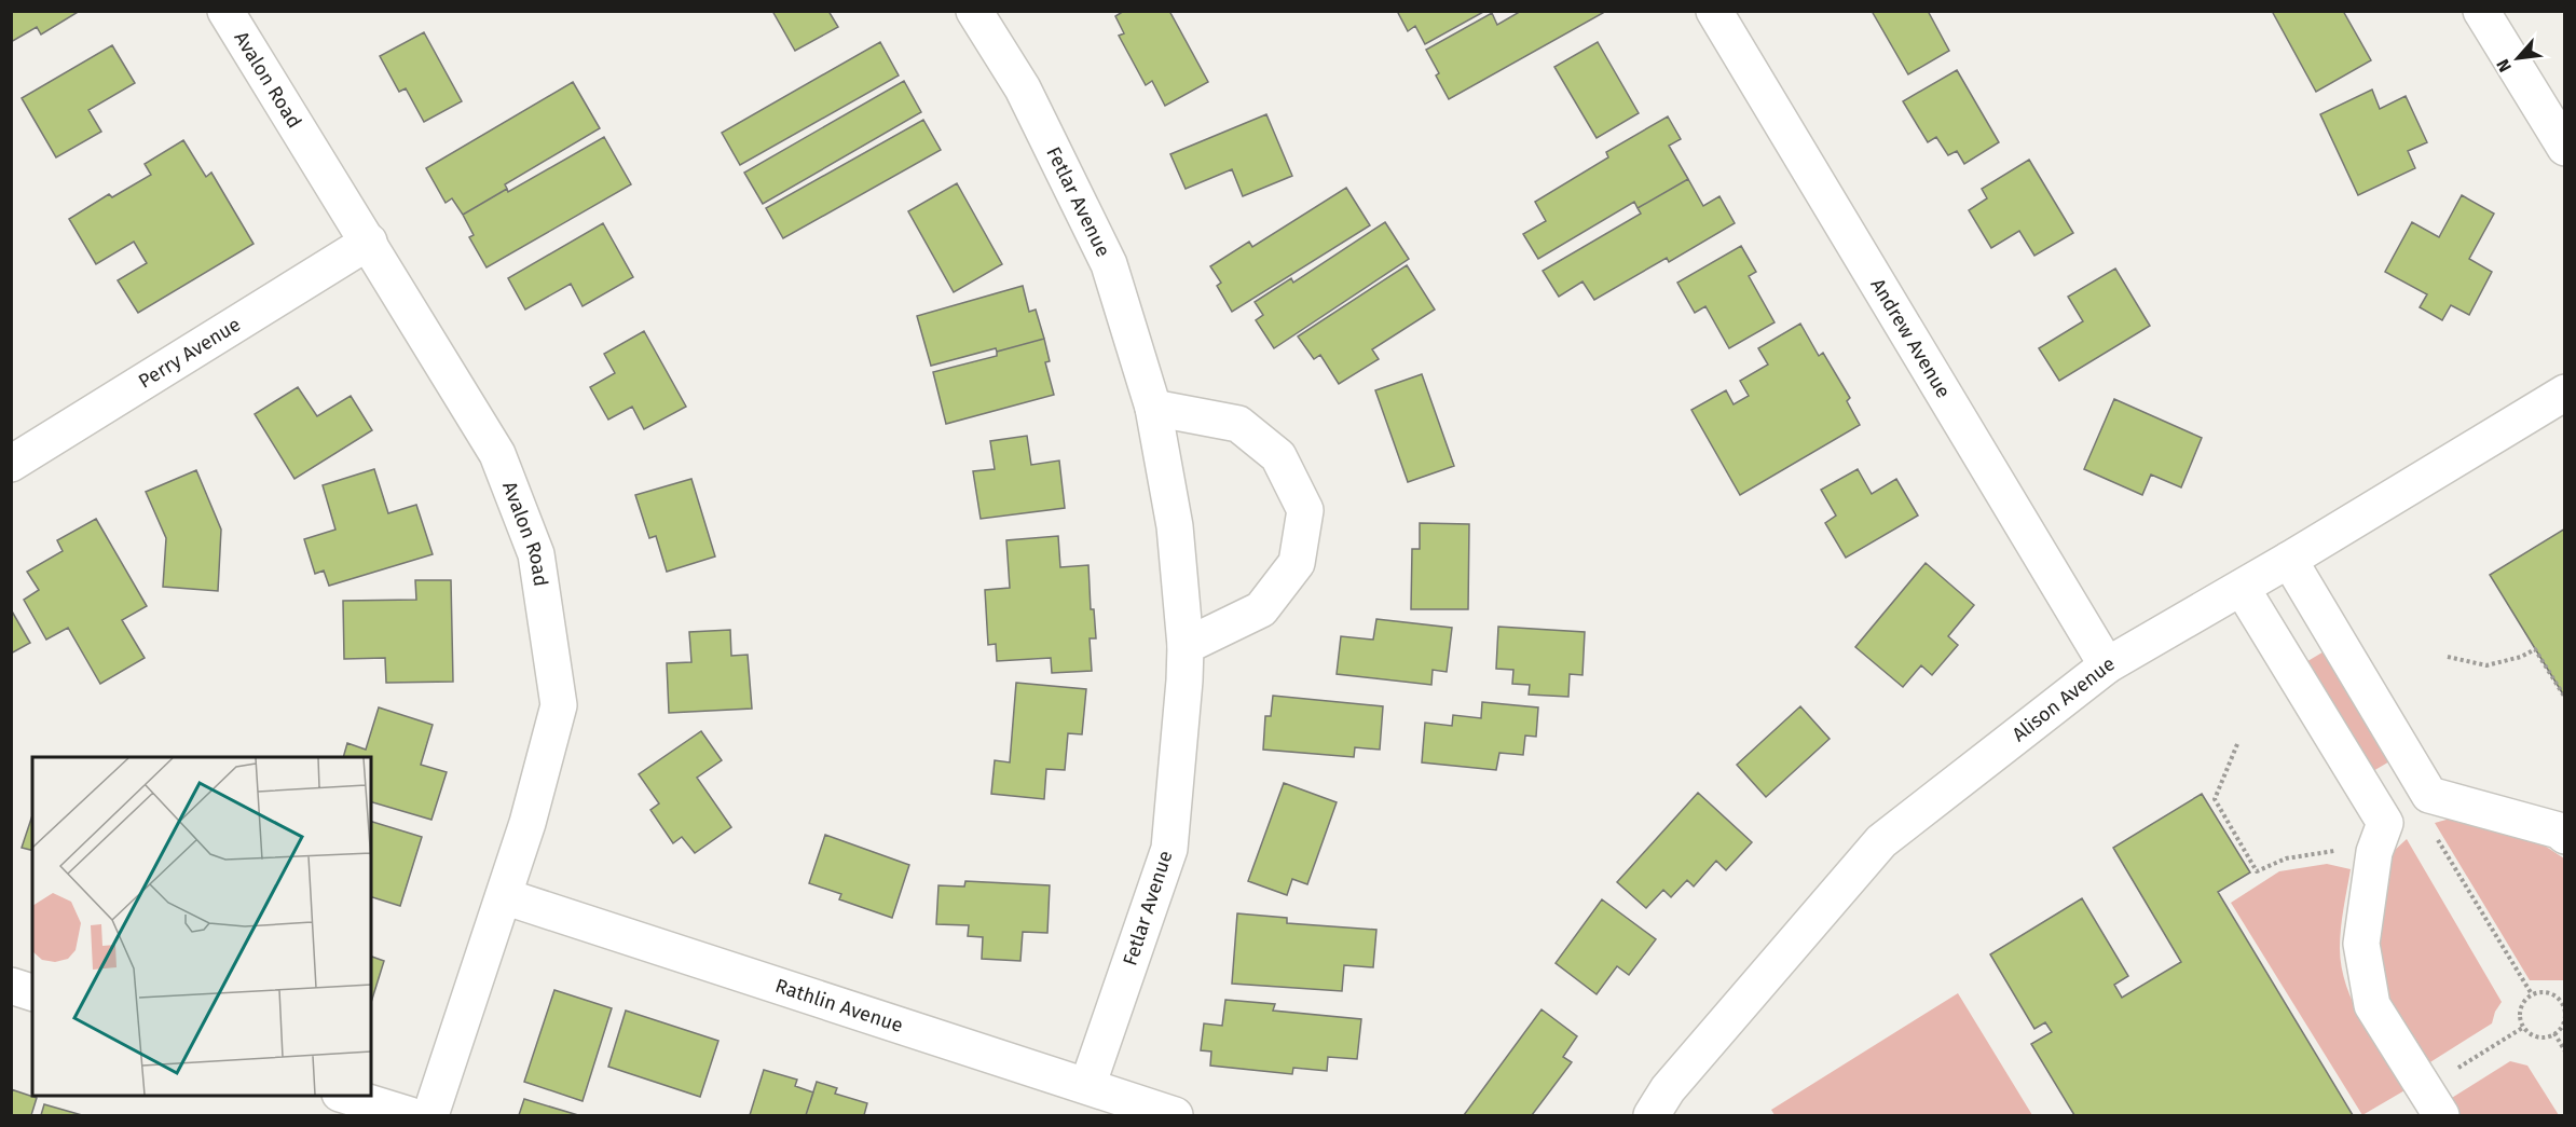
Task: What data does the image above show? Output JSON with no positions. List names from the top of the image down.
{
  "streets": {
    "street": [
      "Avalon Road",
      "Fetlar Avenue",
      "Andrew Avenue",
      "Perry Avenue",
      "Alison Avenue",
      "Rathlin Avenue"
    ]
  },
  "crossings": [
    ["Avalon Road", "Perry Avenue"],
    ["Avalon Road", "Rathlin Avenue"],
    ["Fetlar Avenue", "Rathlin Avenue"],
    ["Andrew Avenue", "Alison Avenue"]
  ],
  "north": "bottom left"
}
